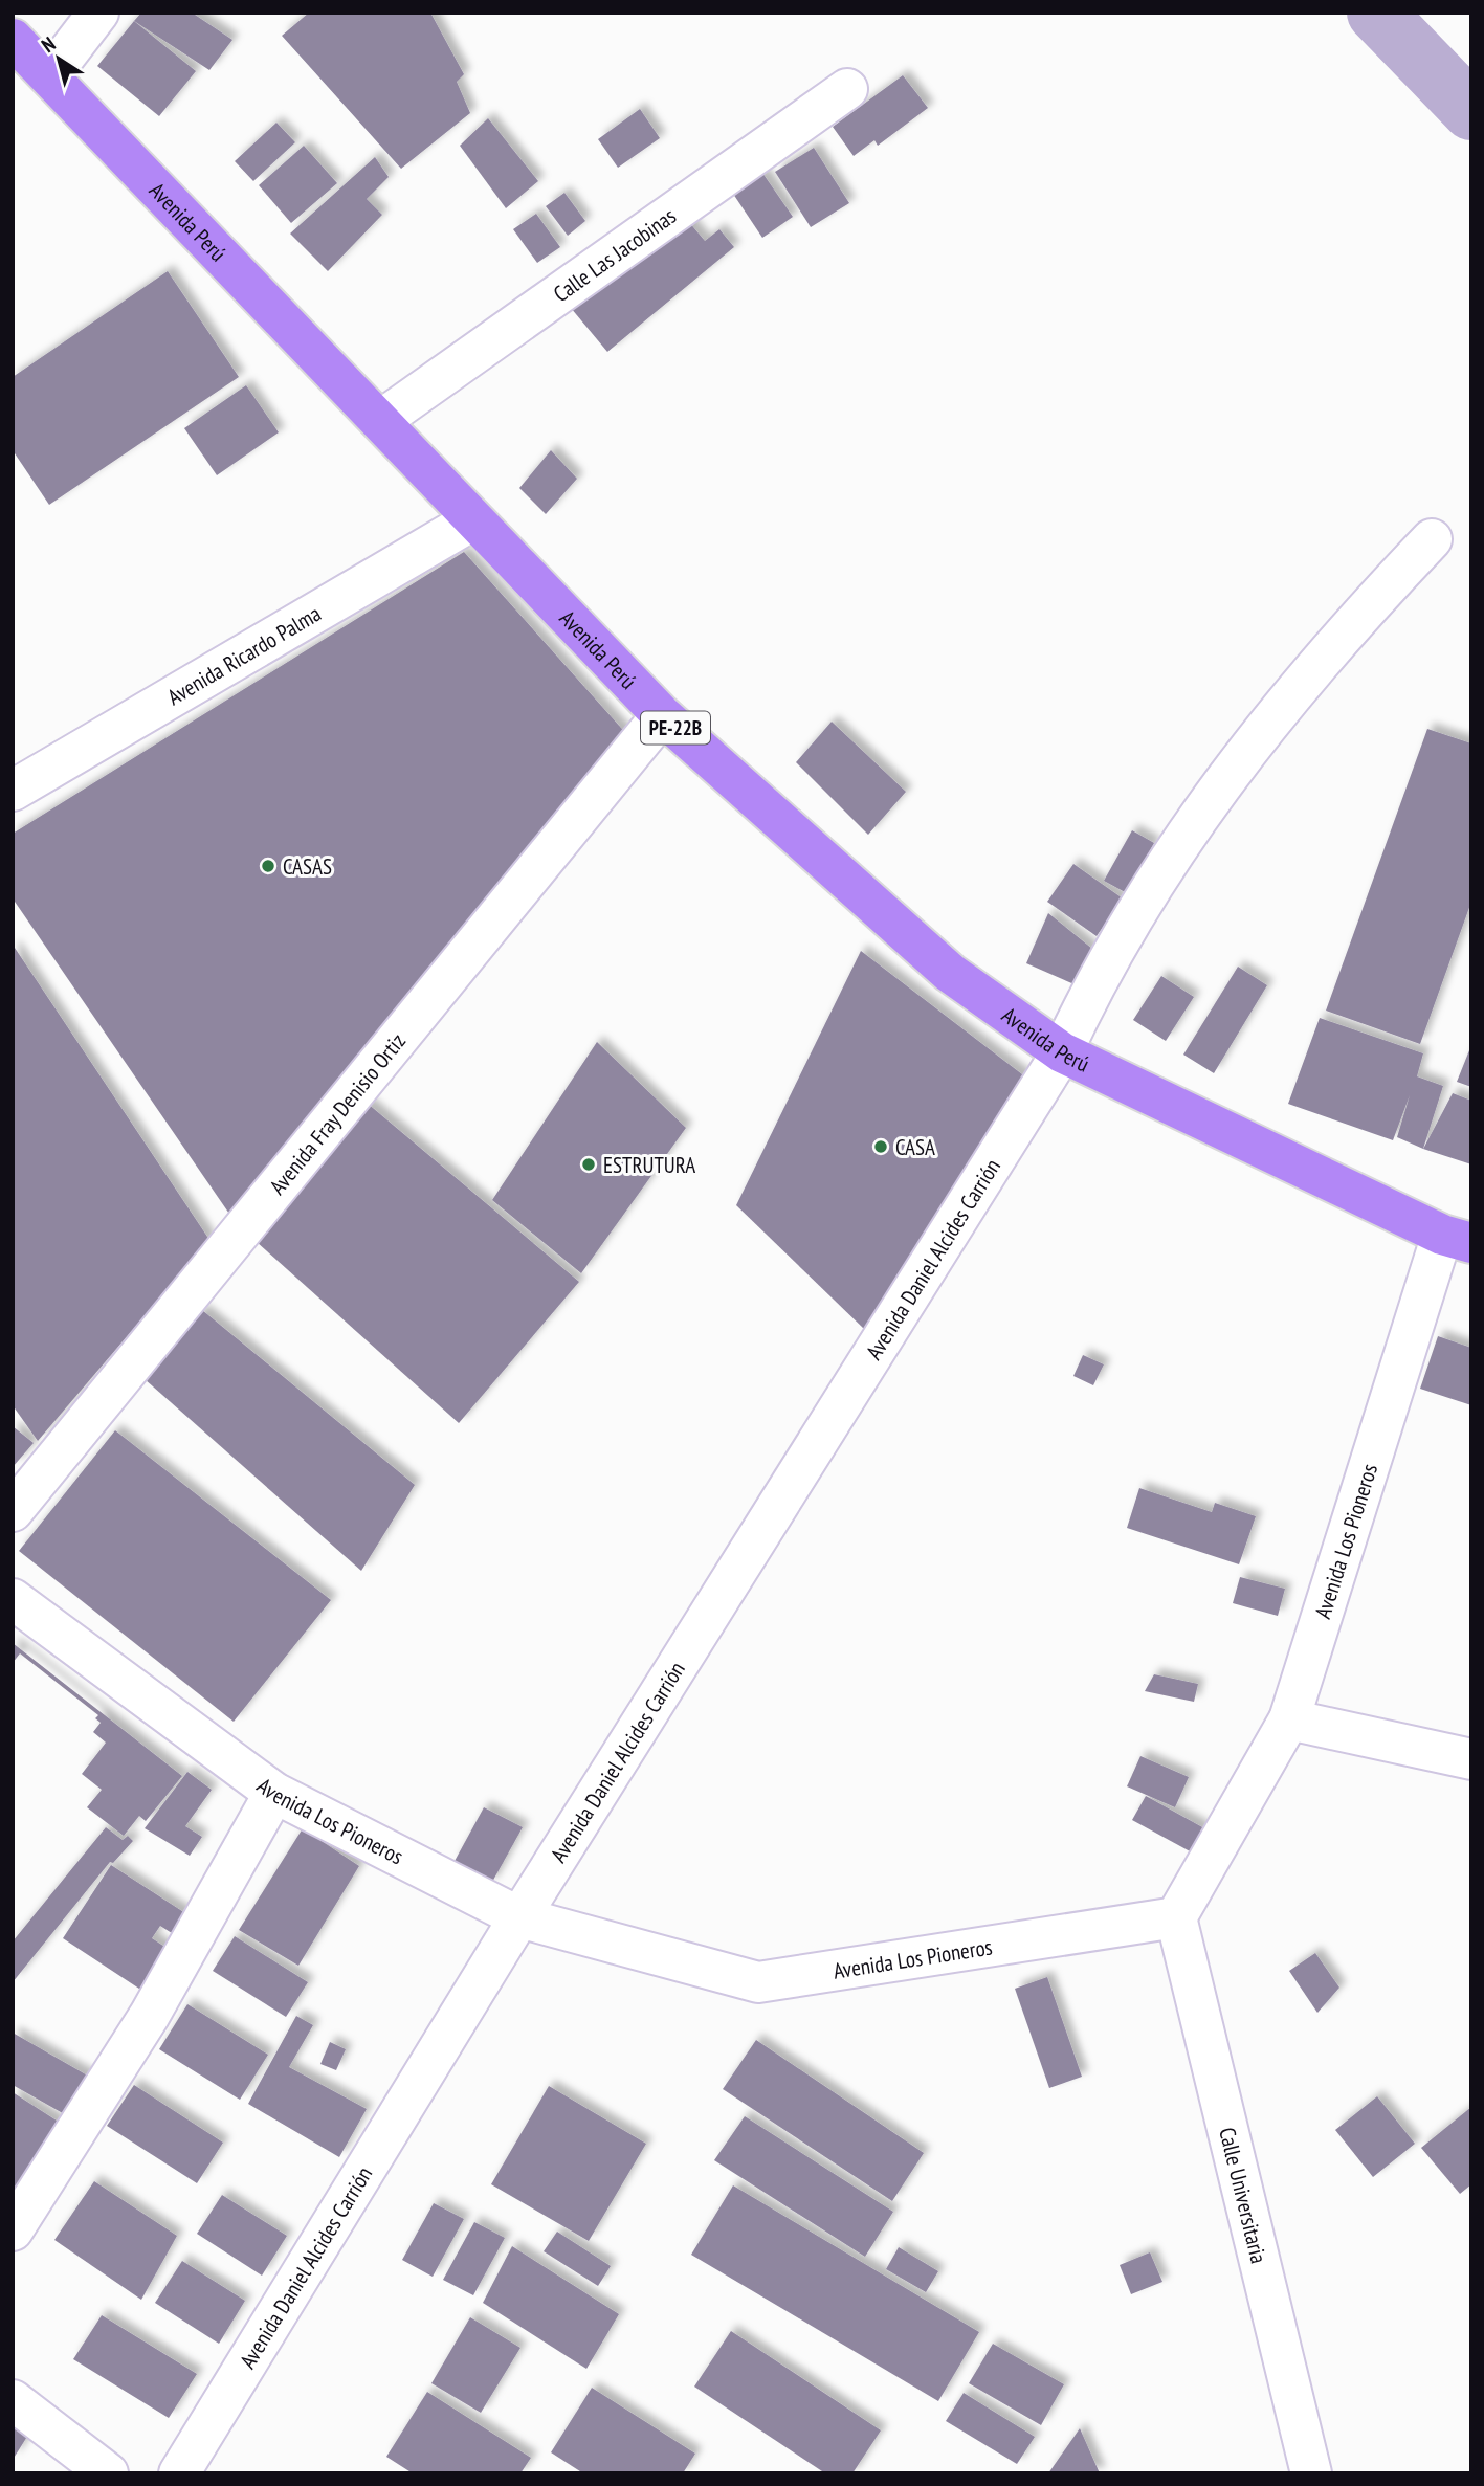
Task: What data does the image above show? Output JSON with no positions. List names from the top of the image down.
{
  "streets": {
    "highway": ["Avenida Perú", "PE-22B"],
    "street": [
      "Calle Las Jacobinas",
      "Avenida Ricardo Palma",
      "Avenida Fray Denisio Ortiz",
      "Avenida Daniel Alcides Carrión",
      "Avenida Los Pioneros",
      "Calle Universitaria"
    ]
  },
  "crossings": [
    ["Avenida Perú", "Calle Las Jacobinas"],
    ["Avenida Perú", "Avenida Ricardo Palma"],
    ["Avenida Perú", "Avenida Fray Denisio Ortiz"],
    ["Avenida Perú", "Avenida Daniel Alcides Carrión"],
    ["Avenida Perú", "Avenida Los Pioneros"],
    ["Avenida Daniel Alcides Carrión", "Avenida Los Pioneros"],
    ["Avenida Los Pioneros", "Calle Universitaria"]
  ],
  "places": ["CASAS", "CASA", "ESTRUTURA"],
  "north": "top left"
}
